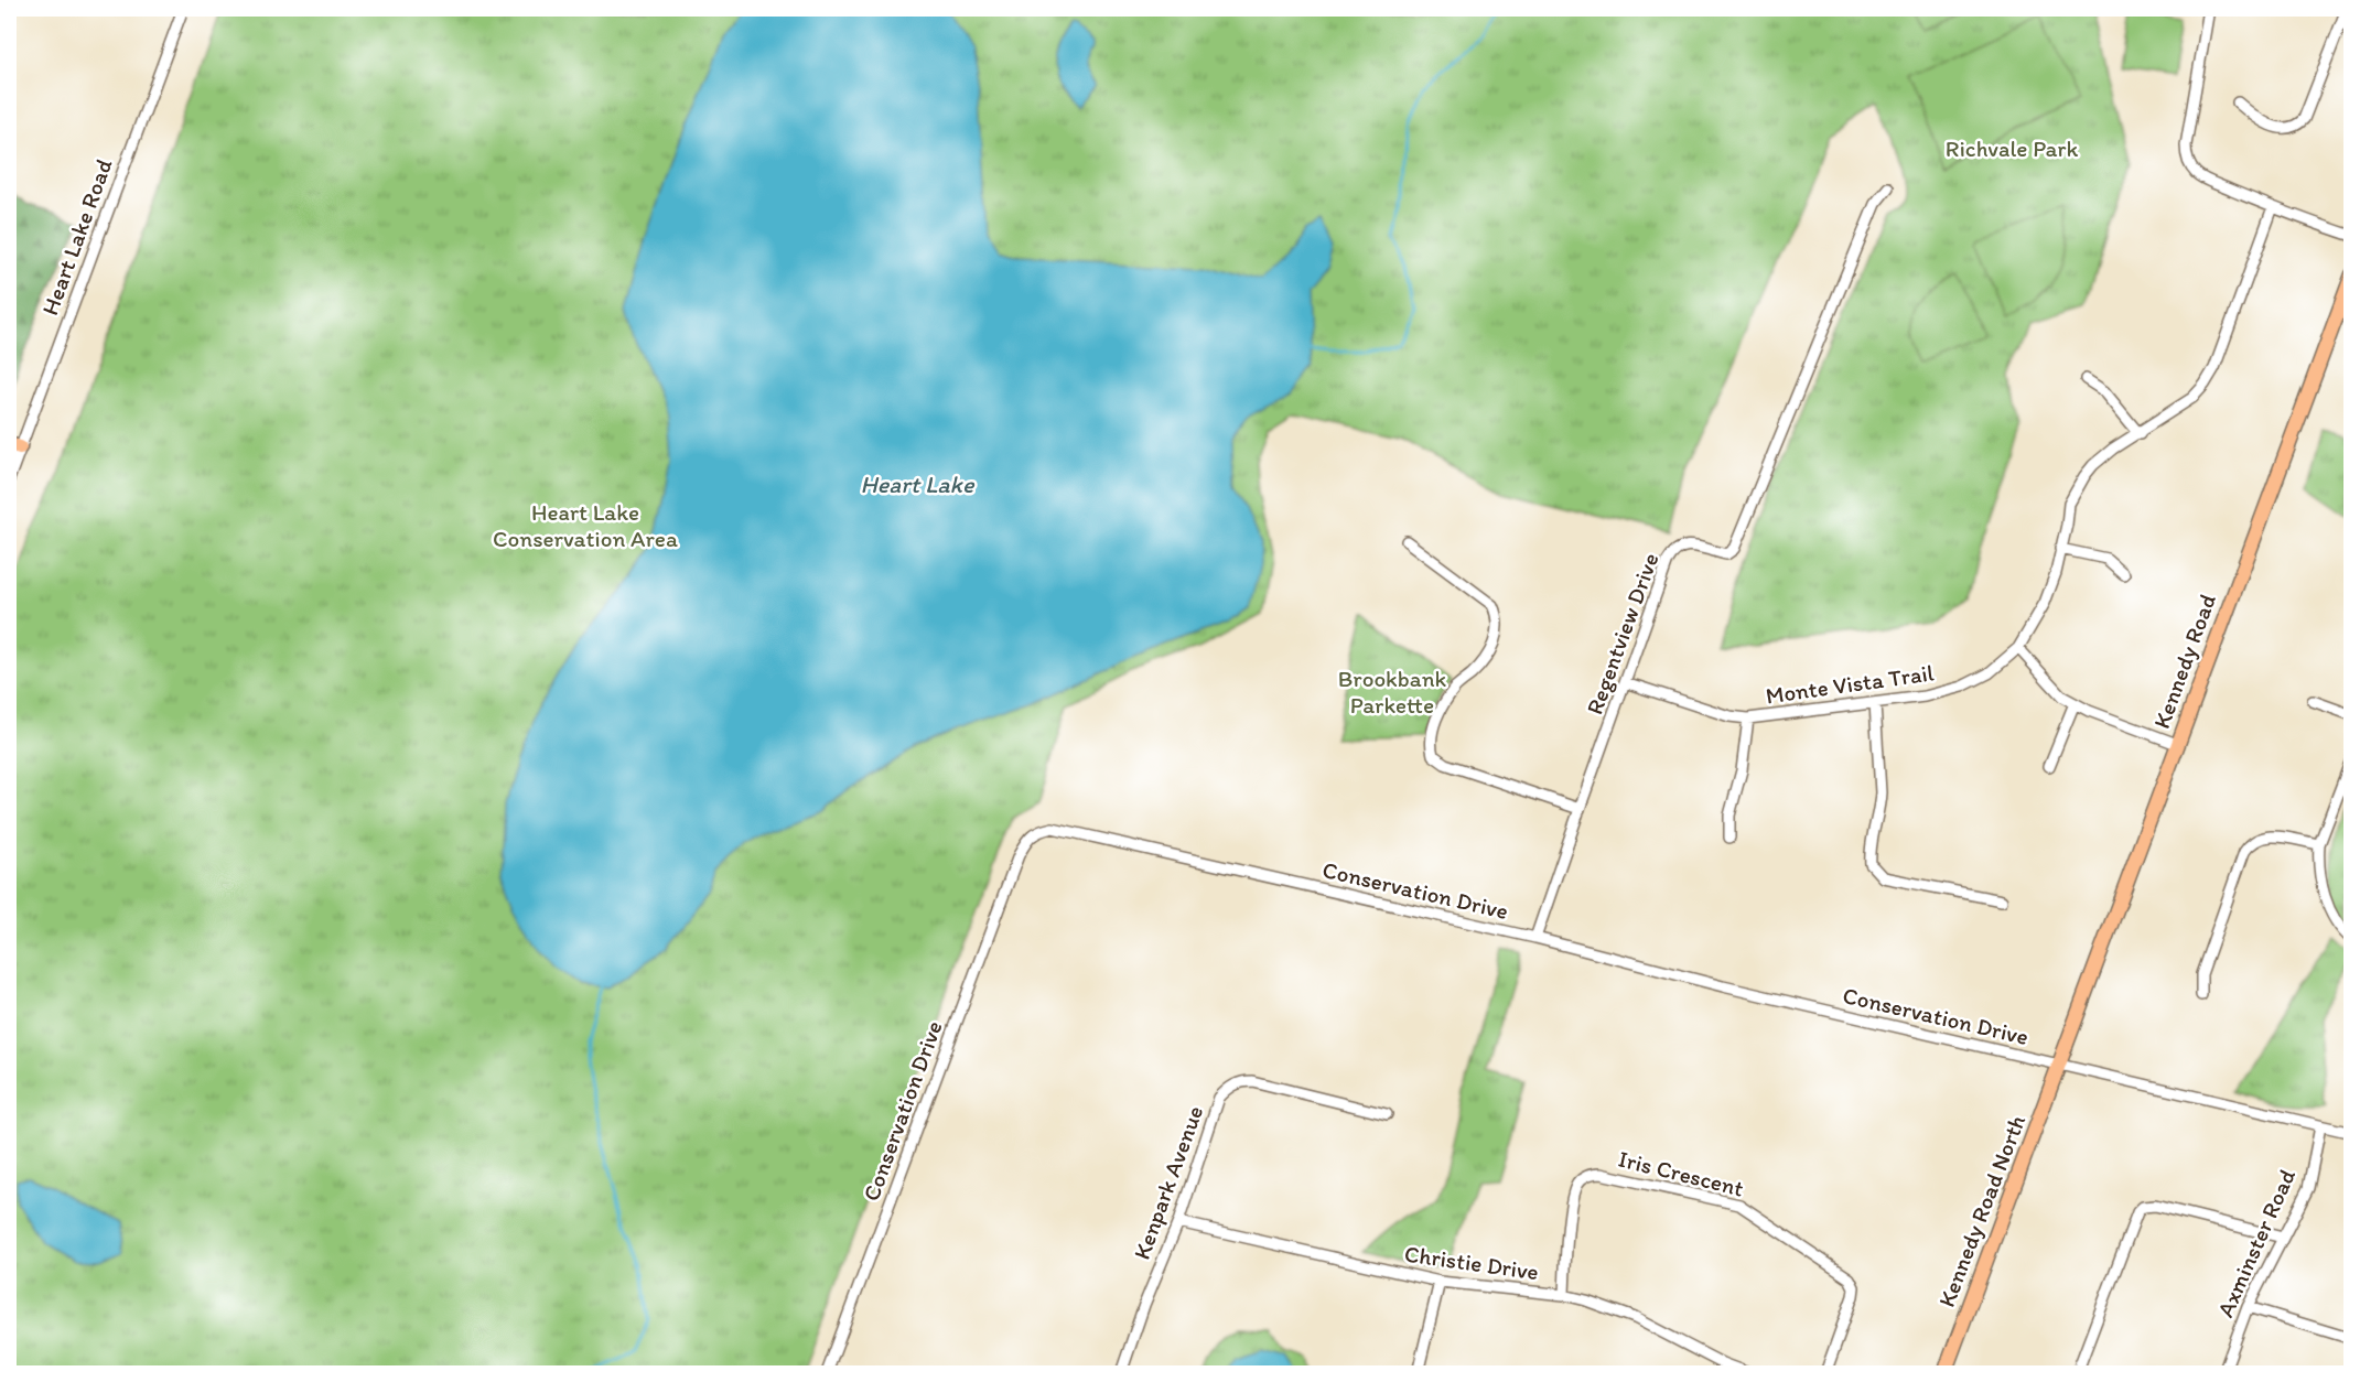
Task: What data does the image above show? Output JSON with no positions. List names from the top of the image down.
{
  "streets": {
    "main road": ["Kennedy Road", "Kennedy Road North"],
    "street": [
      "Heart Lake Road",
      "Regentview Drive",
      "Monte Vista Trail",
      "Conservation Drive",
      "Iris Crescent",
      "Kenpark Avenue",
      "Axminster Road",
      "Christie Drive"
    ]
  },
  "crossings": [
    ["Regentview Drive", "Monte Vista Trail"],
    ["Regentview Drive", "Conservation Drive"],
    ["Kennedy Road", "Conservation Drive"],
    ["Kennedy Road", "Kennedy Road North"],
    ["Conservation Drive", "Kennedy Road North"],
    ["Conservation Drive", "Axminster Road"],
    ["Iris Crescent", "Christie Drive"],
    ["Kenpark Avenue", "Christie Drive"]
  ],
  "water": ["Heart Lake"],
  "parks": ["Richvale Park", "Heart Lake Conservation Area", "Brookbank Parkette"]
}
